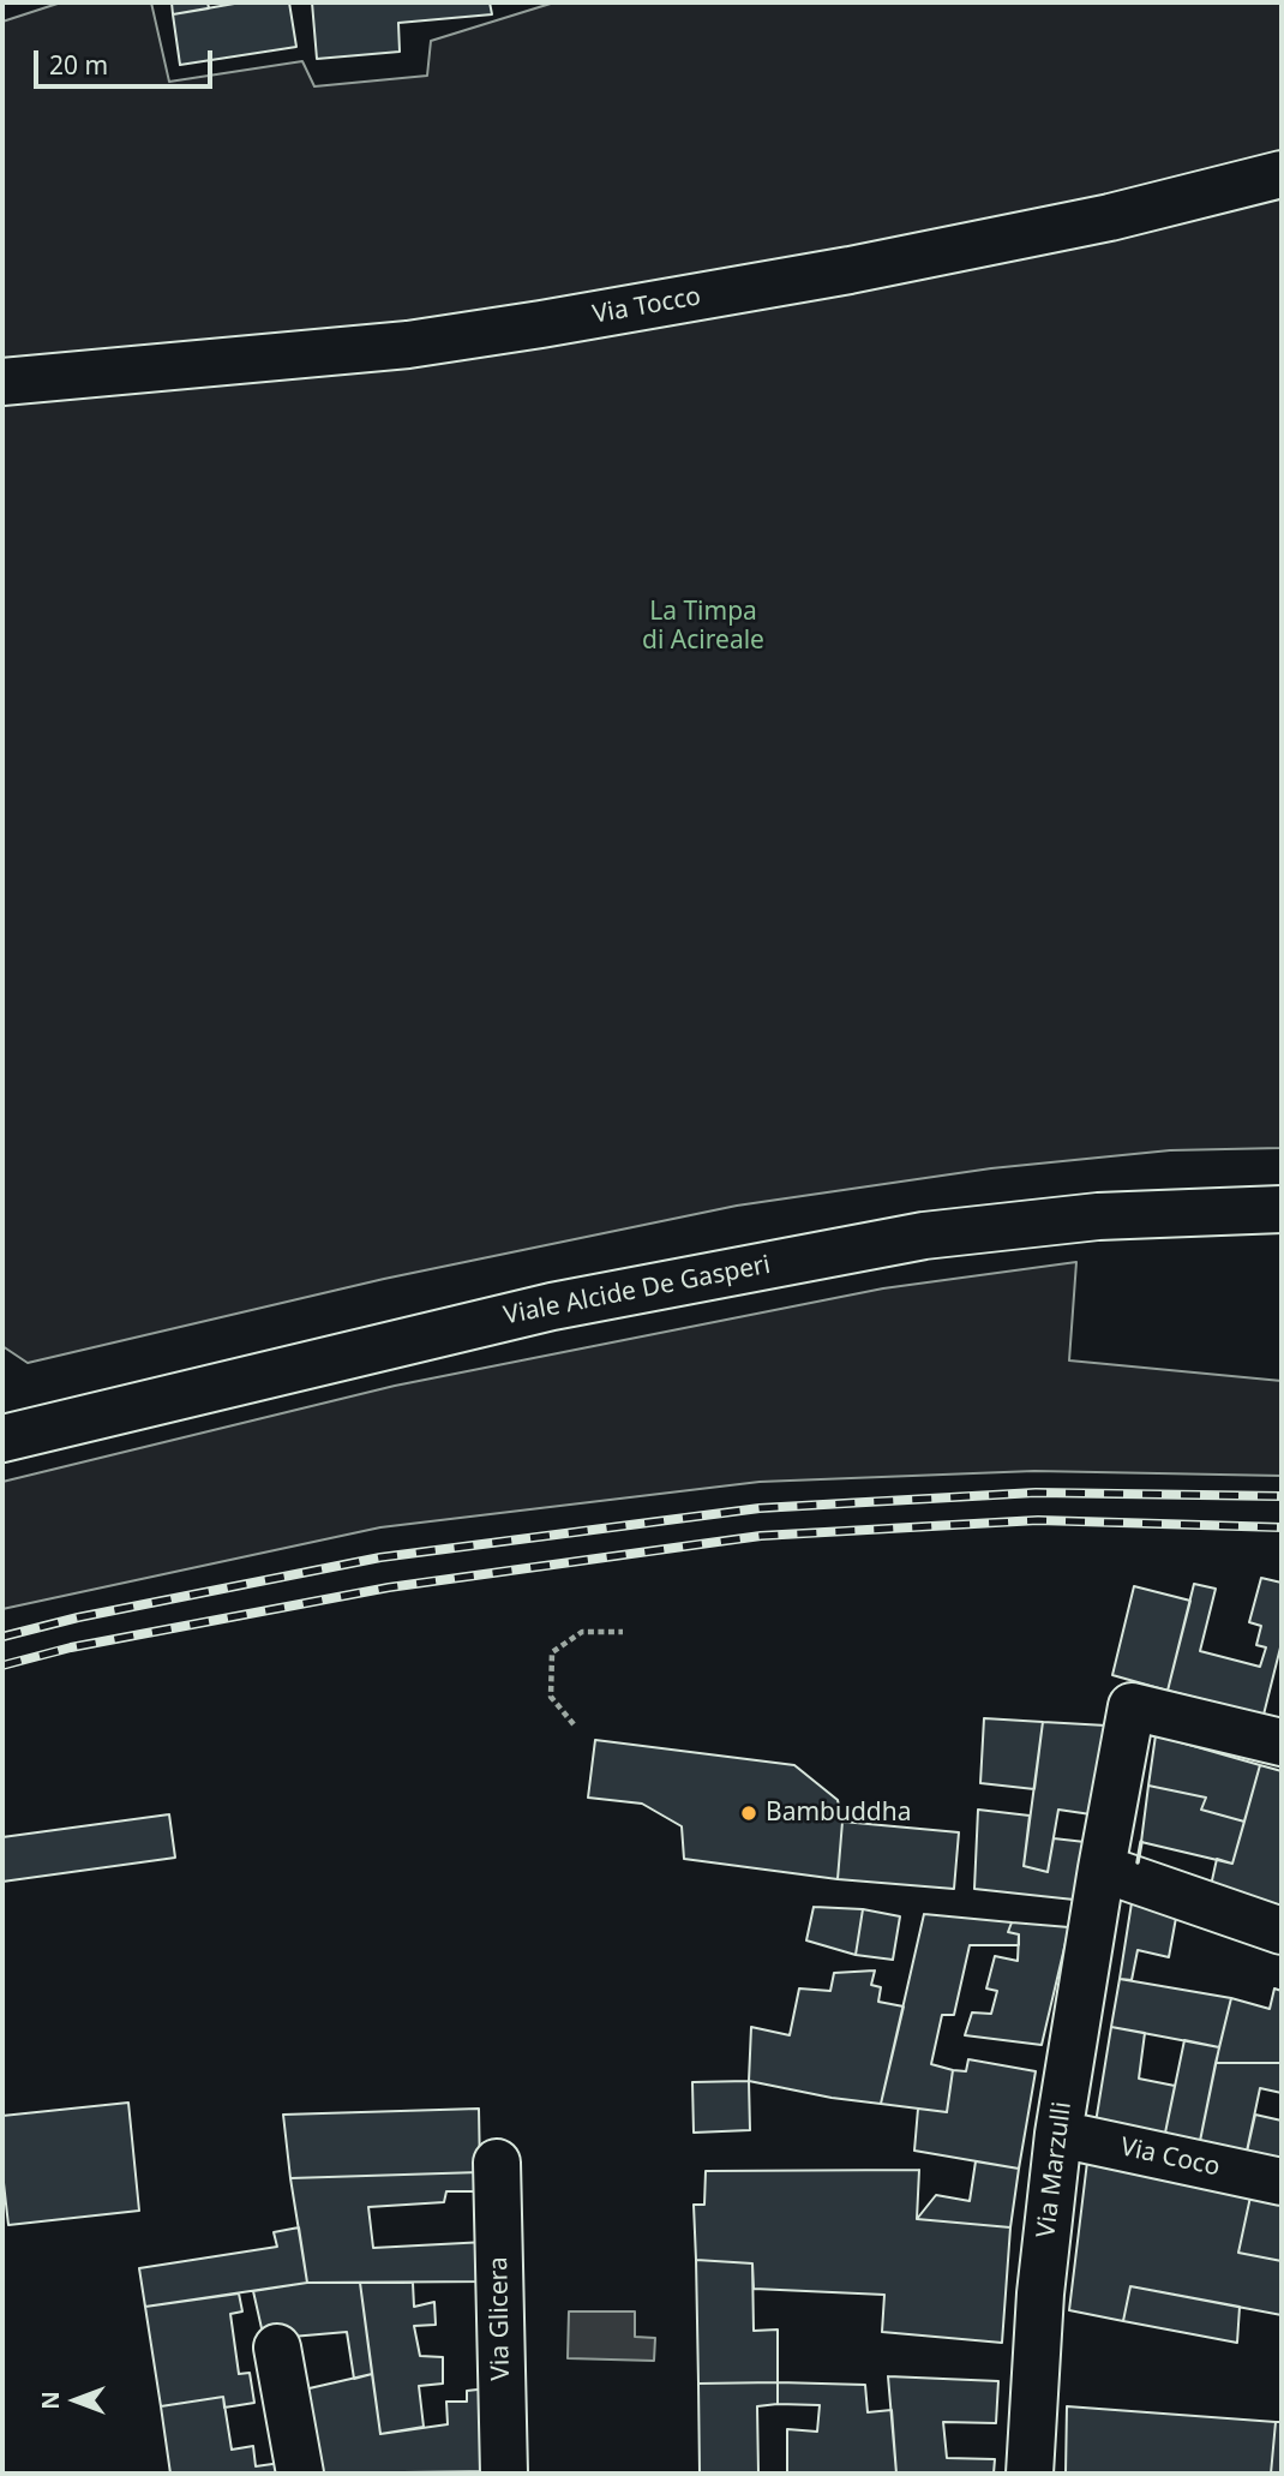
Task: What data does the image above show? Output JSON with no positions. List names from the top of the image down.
{
  "streets": {
    "street": [
      "Via Tocco",
      "Viale Alcide De Gasperi",
      "Via Coco",
      "Via Marzulli",
      "Via Glicera"
    ]
  },
  "crossings": [
    ["Via Coco", "Via Marzulli"]
  ],
  "parks": ["La Timpa di Acireale"],
  "places": ["Bambuddha"],
  "scale_bar": "20 m",
  "north": "left"
}
